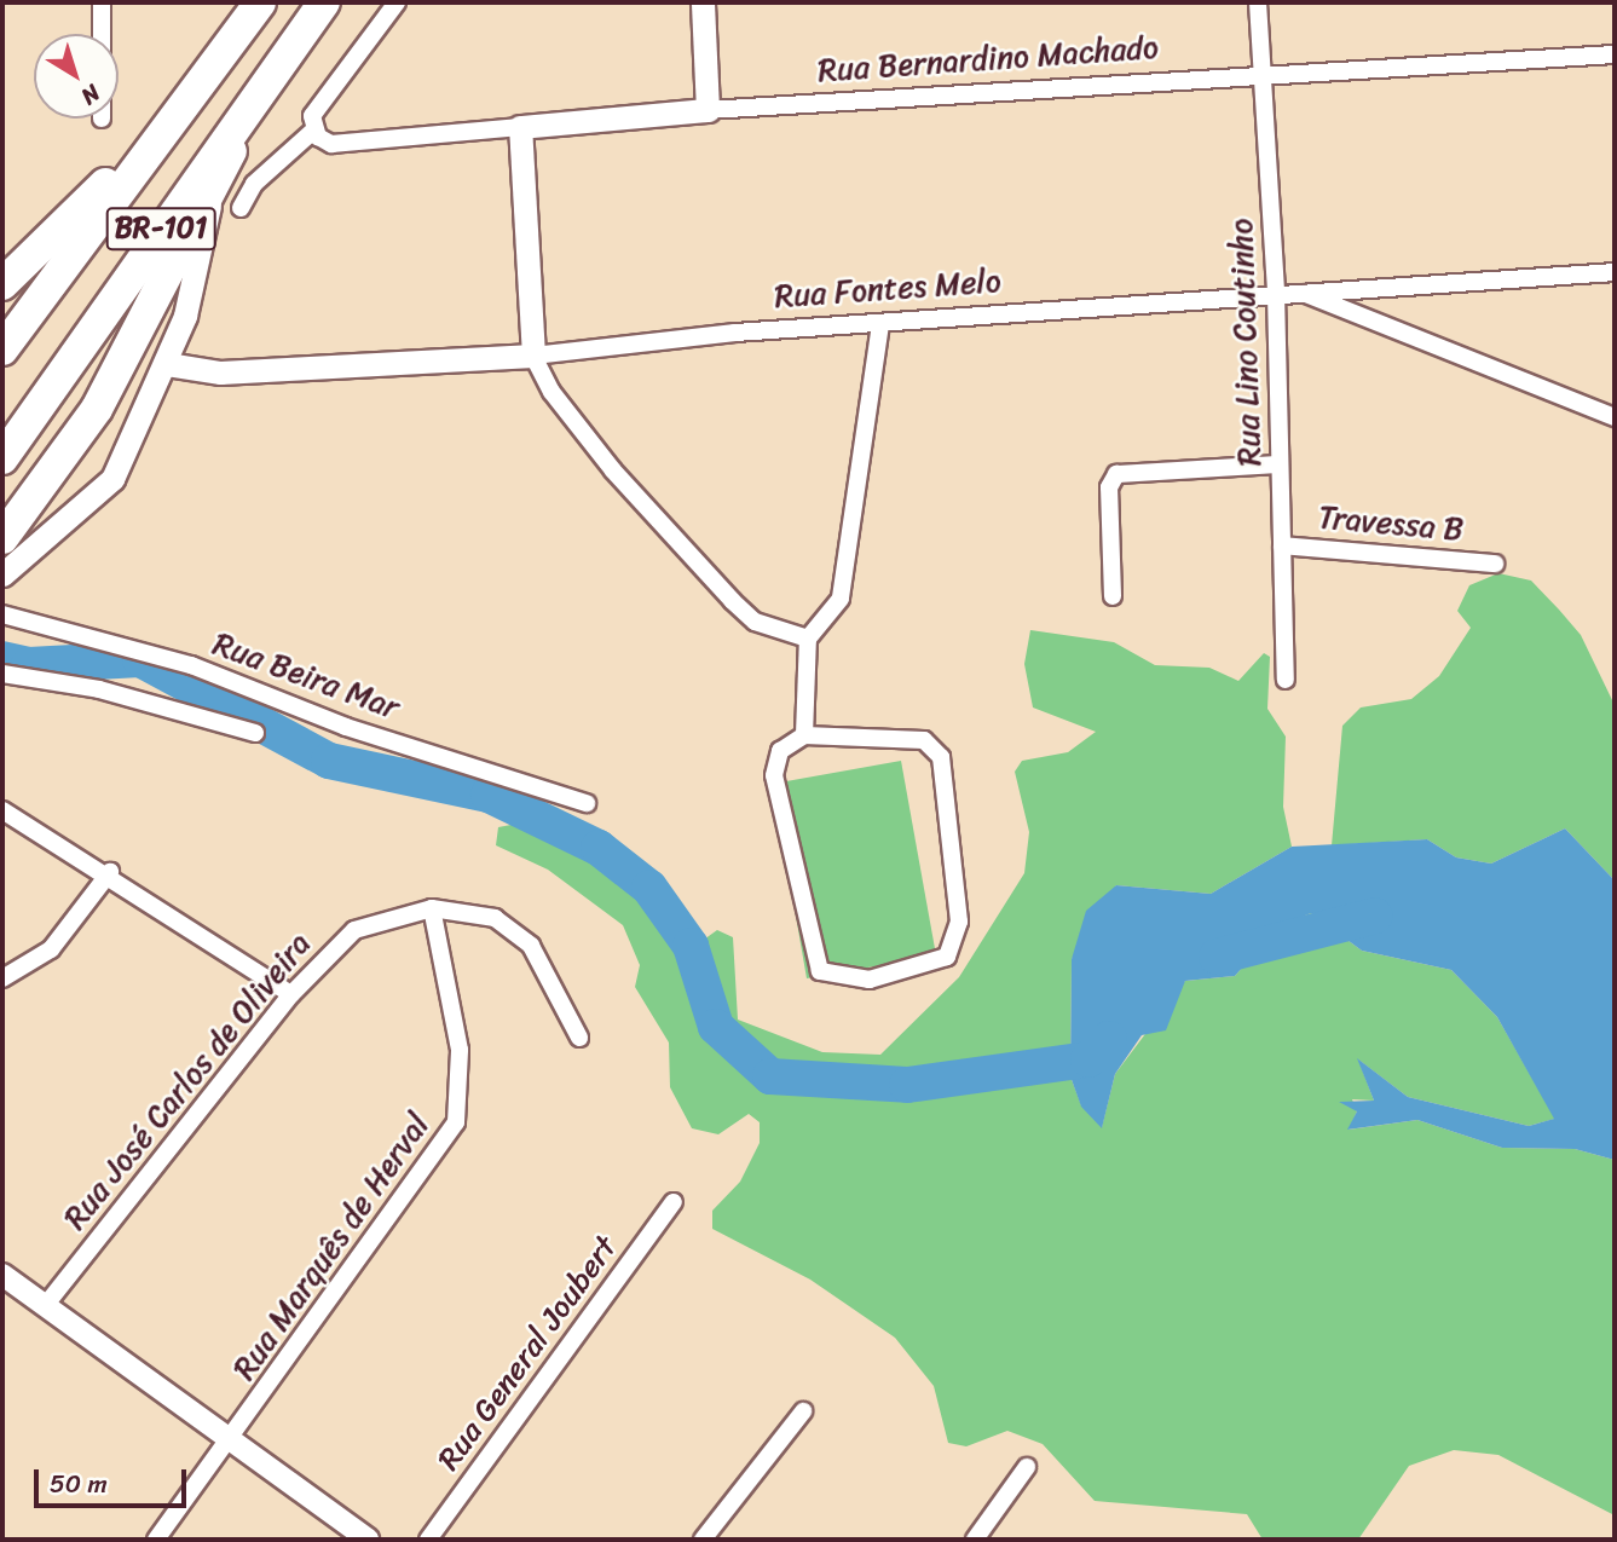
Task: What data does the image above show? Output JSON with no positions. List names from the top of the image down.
{
  "streets": {
    "highway": ["BR-101"],
    "main road": ["Rua Bernardino Machado", "Rua Fontes Melo"],
    "street": [
      "Rua Lino Coutinho",
      "Travessa B",
      "Rua Beira Mar",
      "Rua José Carlos de Oliveira",
      "Rua Marquês de Herval",
      "Rua General Joubert"
    ]
  },
  "crossings": [
    ["Rua Bernardino Machado", "Rua Lino Coutinho"],
    ["Rua Fontes Melo", "Rua Lino Coutinho"],
    ["Rua Lino Coutinho", "Travessa B"],
    ["Rua José Carlos de Oliveira", "Rua Marquês de Herval"]
  ],
  "scale_bar": "50 m",
  "north": "bottom right"
}
